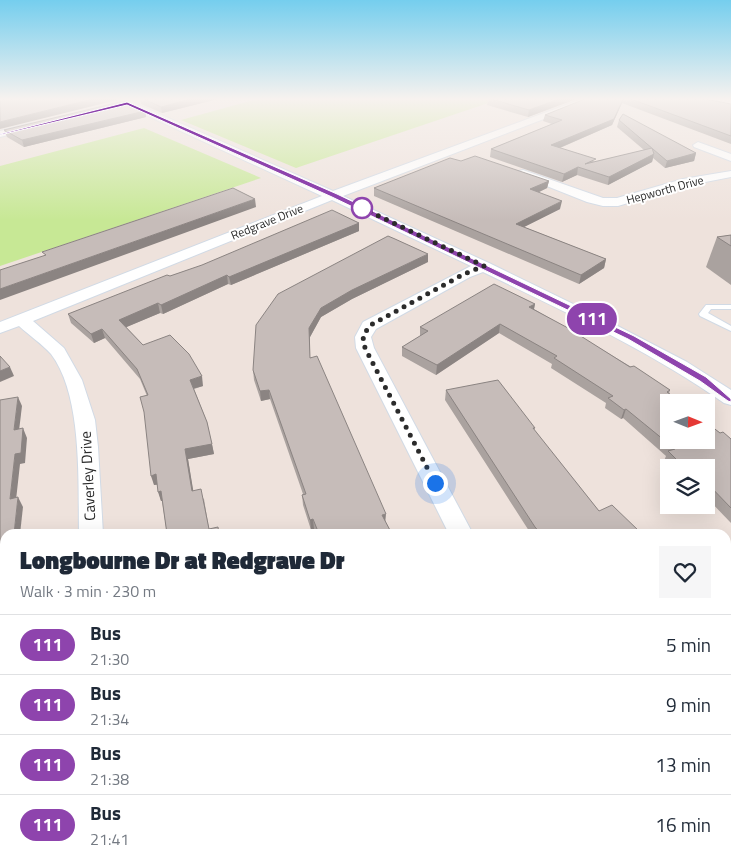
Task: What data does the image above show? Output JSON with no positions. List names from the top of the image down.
{
  "streets": {
    "street": ["Hepworth Drive", "Redgrave Drive", "Caverley Drive"]
  },
  "crossings": [
    ["Redgrave Drive", "Caverley Drive"]
  ],
  "lines": ["bus line 111"],
  "north": "right",
  "page": {
    "on_map": "111",
    "heading": ["Longbourne Dr at Redgrave Dr", "Walk · 3 min · 230 m"],
    "list": [
      {
        "mark": "111",
        "name": "Bus",
        "note": "21:30",
        "value": "5 min"
      },
      {
        "mark": "111",
        "name": "Bus",
        "note": "21:34",
        "value": "9 min"
      },
      {
        "mark": "111",
        "name": "Bus",
        "note": "21:38",
        "value": "13 min"
      },
      {
        "mark": "111",
        "name": "Bus",
        "note": "21:41",
        "value": "16 min"
      }
    ]
  }
}
